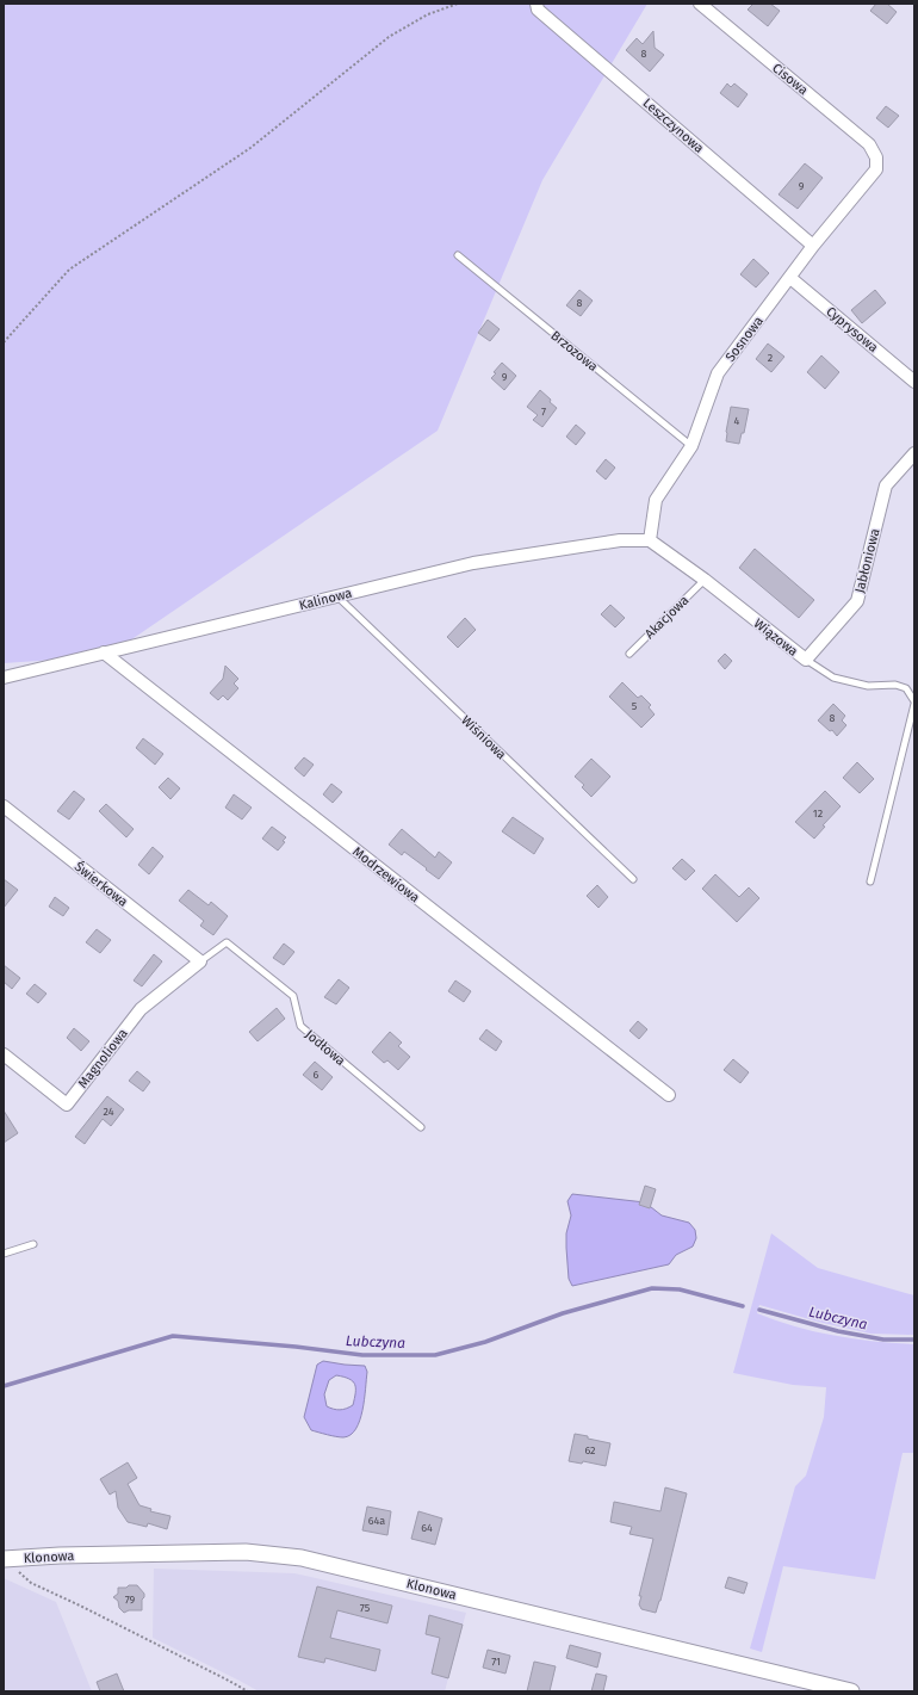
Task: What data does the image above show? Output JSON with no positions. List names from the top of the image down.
{
  "streets": {
    "street": [
      "Cisowa",
      "Leszczynowa",
      "Cyprysowa",
      "Sosnowa",
      "Jabłoniowa",
      "Kalinowa",
      "Wiązowa",
      "Modrzewiowa",
      "Świerkowa",
      "Magnoliowa",
      "Klonowa"
    ],
    "lane": [
      "Brzozowa",
      "Akacjowa",
      "Wiśniowa",
      "Jodłowa"
    ]
  },
  "crossings": [
    ["Cisowa", "Sosnowa"],
    ["Leszczynowa", "Sosnowa"],
    ["Cyprysowa", "Sosnowa"],
    ["Sosnowa", "Brzozowa"],
    ["Sosnowa", "Kalinowa"],
    ["Sosnowa", "Wiązowa"],
    ["Jabłoniowa", "Wiązowa"],
    ["Kalinowa", "Wiązowa"],
    ["Kalinowa", "Wiśniowa"],
    ["Kalinowa", "Modrzewiowa"],
    ["Akacjowa", "Wiązowa"],
    ["Świerkowa", "Jodłowa"],
    ["Świerkowa", "Magnoliowa"],
    ["Jodłowa", "Magnoliowa"]
  ],
  "water": ["Lubczyna"],
  "house_numbers": [
    "8",
    "9",
    "8",
    "2",
    "9",
    "7",
    "4",
    "5",
    "8",
    "12",
    "6",
    "24",
    "62",
    "64a",
    "64",
    "79",
    "75",
    "71"
  ]
}
